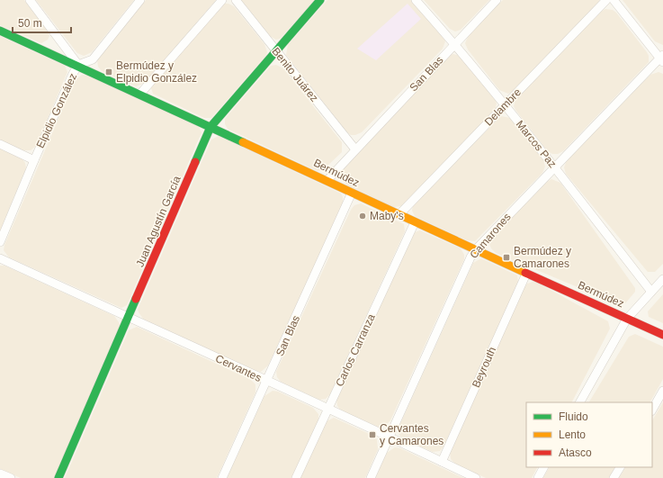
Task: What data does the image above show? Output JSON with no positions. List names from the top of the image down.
{
  "streets": {
    "street": [
      "San Blas",
      "Benito Juárez",
      "Delambre",
      "Elpidio González",
      "Marcos Paz",
      "Bermúdez",
      "Juan Agustín García",
      "Camarones",
      "Carlos Carranza",
      "Beyrouth",
      "Cervantes"
    ]
  },
  "crossings": [
    ["San Blas", "Benito Juárez"],
    ["San Blas", "Marcos Paz"],
    ["San Blas", "Bermúdez"],
    ["San Blas", "Cervantes"],
    ["Benito Juárez", "Juan Agustín García"],
    ["Delambre", "Marcos Paz"],
    ["Delambre", "Bermúdez"],
    ["Elpidio González", "Bermúdez"],
    ["Marcos Paz", "Camarones"],
    ["Bermúdez", "Juan Agustín García"],
    ["Bermúdez", "Camarones"],
    ["Bermúdez", "Carlos Carranza"],
    ["Bermúdez", "Beyrouth"],
    ["Juan Agustín García", "Cervantes"],
    ["Camarones", "Cervantes"],
    ["Carlos Carranza", "Cervantes"],
    ["Beyrouth", "Cervantes"]
  ],
  "places": {
    "transit": ["Bermúdez y Elpidio González", "Bermúdez y Camarones", "Cervantes y Camarones"],
    "other": ["Maby's"]
  },
  "legend": ["Fluido", "Lento", "Atasco"],
  "scale_bar": "50 m"
}
